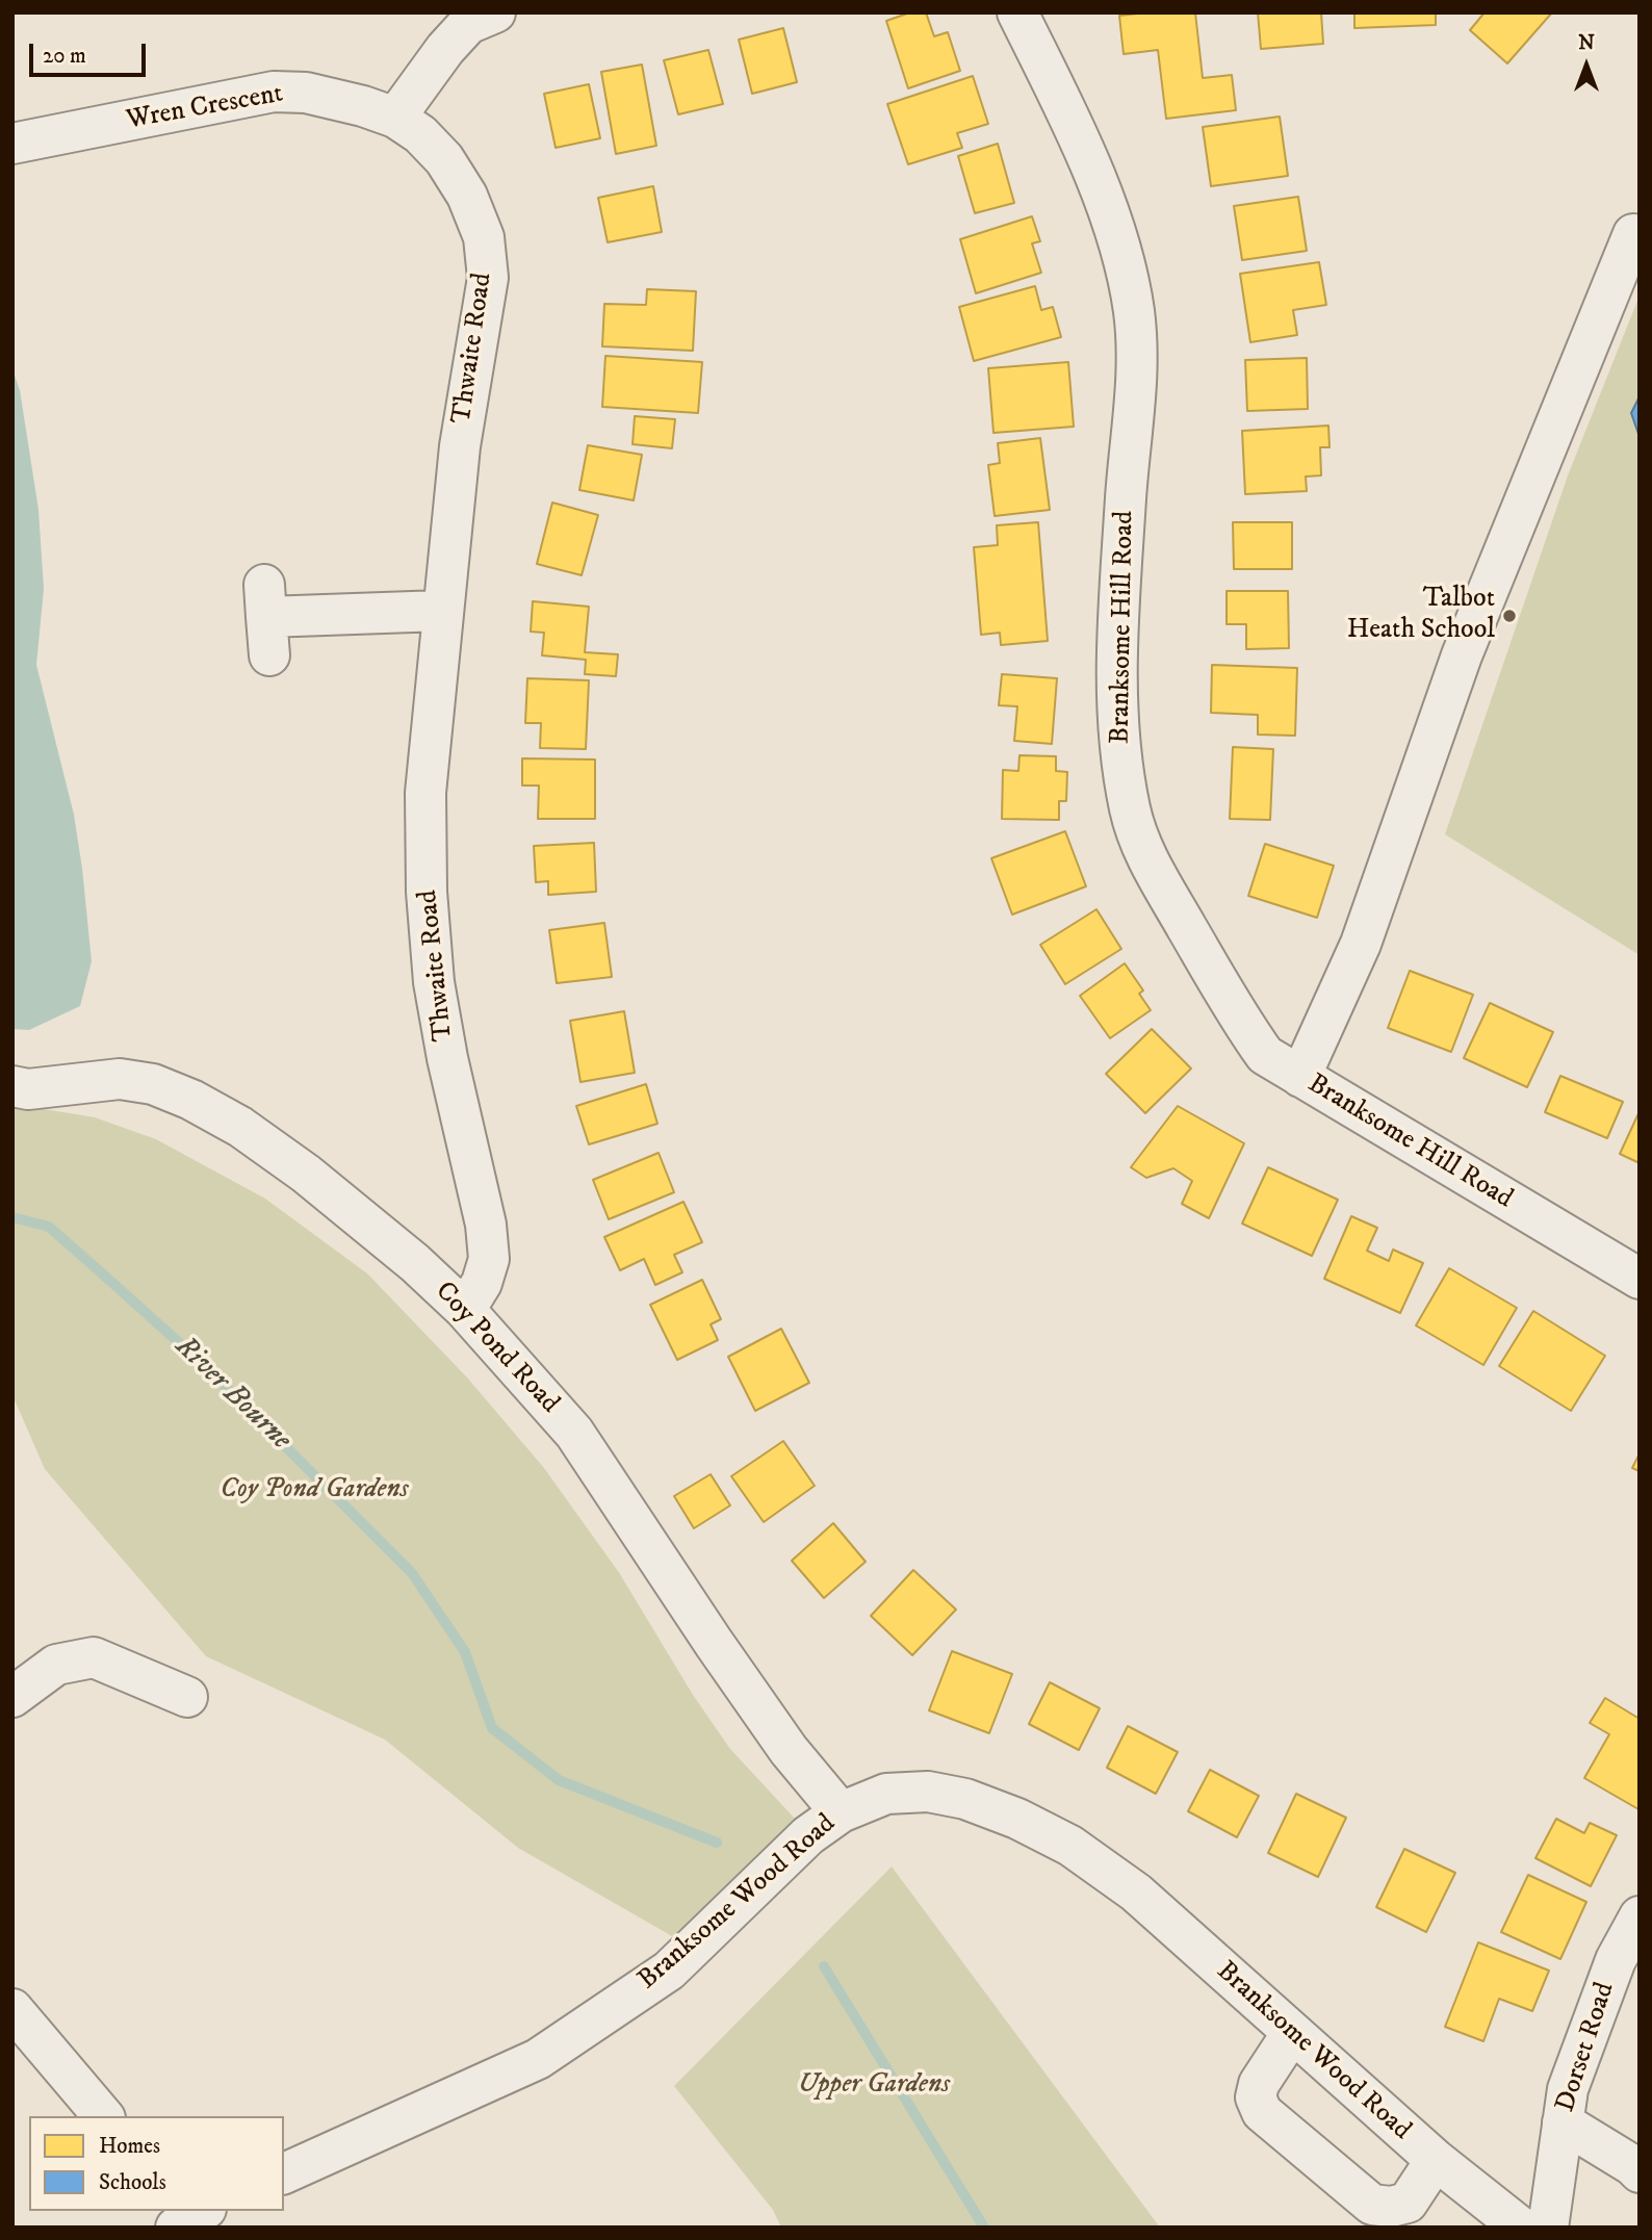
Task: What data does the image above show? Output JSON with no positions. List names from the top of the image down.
{
  "streets": {
    "street": [
      "Wren Crescent",
      "Thwaite Road",
      "Branksome Hill Road",
      "Coy Pond Road",
      "Branksome Wood Road",
      "Dorset Road"
    ]
  },
  "crossings": [
    ["Wren Crescent", "Thwaite Road"],
    ["Thwaite Road", "Coy Pond Road"],
    ["Coy Pond Road", "Branksome Wood Road"]
  ],
  "water": ["River Bourne"],
  "parks": ["Coy Pond Gardens", "Upper Gardens"],
  "places": ["Talbot Heath School"],
  "legend": ["Homes", "Schools"],
  "scale_bar": "20 m",
  "north": "top"
}
